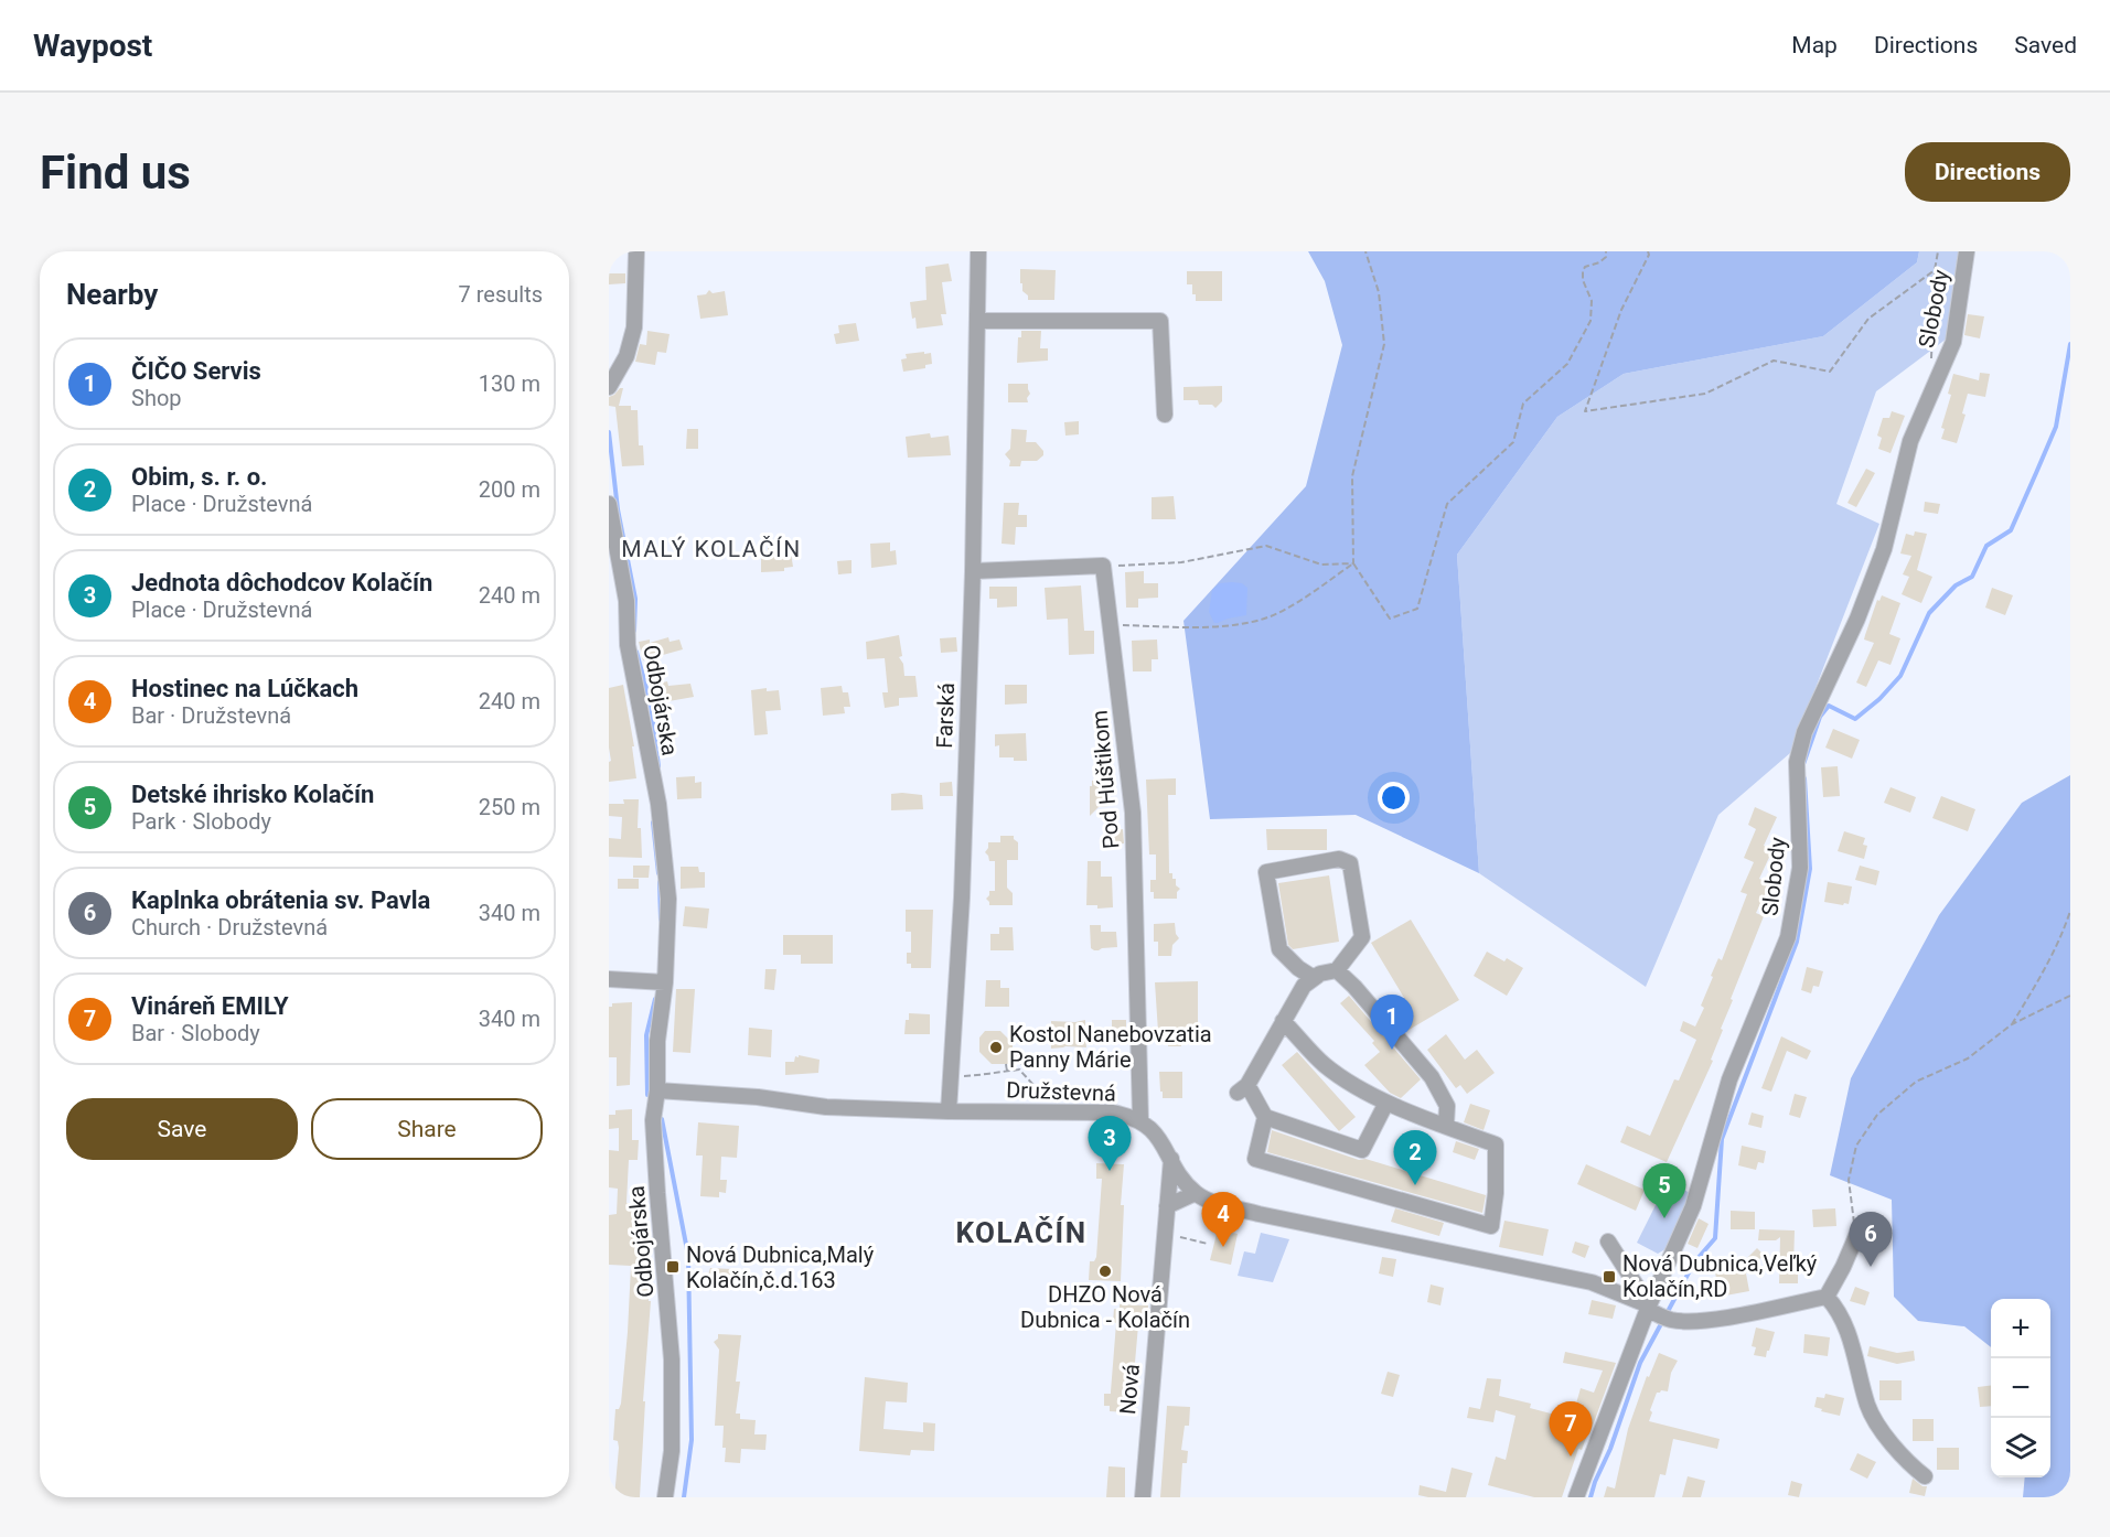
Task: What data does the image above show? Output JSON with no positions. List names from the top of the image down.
{
  "streets": {
    "street": [
      "Slobody",
      "Odbojárska",
      "Farská",
      "Pod Húštikom",
      "Družstevná",
      "Nová"
    ]
  },
  "crossings": [
    ["Odbojárska", "Družstevná"],
    ["Farská", "Družstevná"],
    ["Pod Húštikom", "Družstevná"],
    ["Družstevná", "Nová"]
  ],
  "districts": ["MALÝ KOLAČÍN", "KOLAČÍN"],
  "places": {
    "other": ["Kostol Nanebovzatia Panny Márie", "DHZO Nová Dubnica - Kolačín"],
    "transit": ["Nová Dubnica,Malý Kolačín,č.d.163", "Nová Dubnica,Veľký Kolačín,RD"]
  },
  "page": {
    "header": "Waypost",
    "nav": ["Map", "Directions", "Saved"],
    "buttons": [
      "Directions",
      ["Save", "Share"]
    ],
    "title": "Find us",
    "heading": ["Nearby", "7 results"],
    "list": [
      {
        "mark": "1",
        "name": "ČIČO Servis",
        "note": "Shop",
        "value": "130 m"
      },
      {
        "mark": "2",
        "name": "Obim, s. r. o.",
        "note": "Place · Družstevná",
        "value": "200 m"
      },
      {
        "mark": "3",
        "name": "Jednota dôchodcov Kolačín",
        "note": "Place · Družstevná",
        "value": "240 m"
      },
      {
        "mark": "4",
        "name": "Hostinec na Lúčkach",
        "note": "Bar · Družstevná",
        "value": "240 m"
      },
      {
        "mark": "5",
        "name": "Detské ihrisko Kolačín",
        "note": "Park · Slobody",
        "value": "250 m"
      },
      {
        "mark": "6",
        "name": "Kaplnka obrátenia sv. Pavla",
        "note": "Church · Družstevná",
        "value": "340 m"
      },
      {
        "mark": "7",
        "name": "Vináreň EMILY",
        "note": "Bar · Slobody",
        "value": "340 m"
      }
    ],
    "pins": [
      "1",
      "3",
      "2",
      "5",
      "4",
      "6",
      "7"
    ],
    "map_buttons": ["+", "−"]
  }
}
